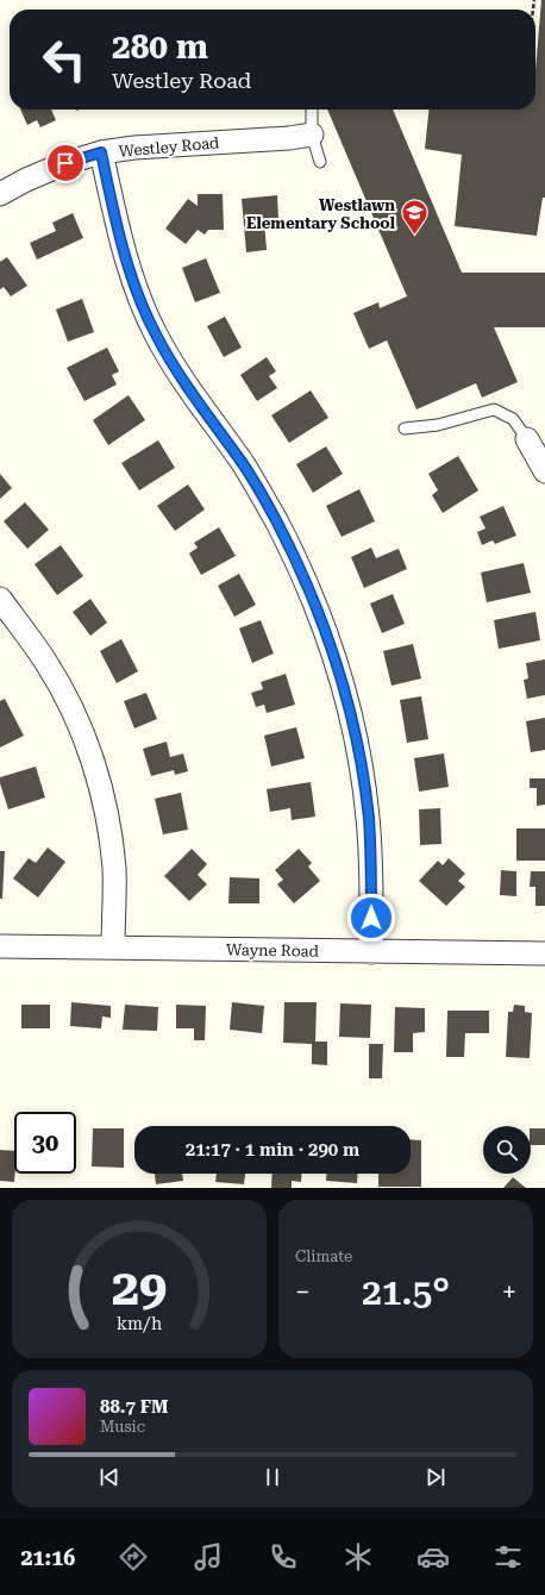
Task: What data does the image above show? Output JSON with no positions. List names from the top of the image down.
{
  "streets": {
    "street": ["Westley Road", "Wayne Road"]
  },
  "places": {
    "school or university": ["Westlawn Elementary School"]
  },
  "page": {
    "turn": ["280 m", "Westley Road"],
    "limit": "30",
    "trip": "21:17 · 1 min · 290 m",
    "tile": "Climate",
    "heat": ["−", "21.5°", "+"],
    "song": ["88.7 FM", "Music"],
    "tabs": "21:16",
    "gauge": ["29", "km/h"]
  }
}
